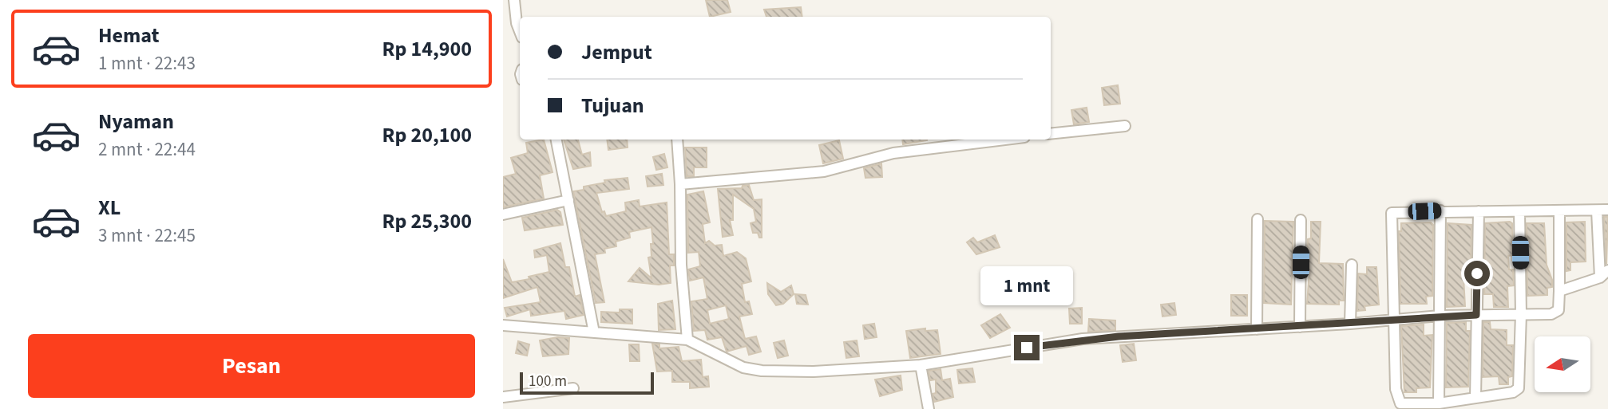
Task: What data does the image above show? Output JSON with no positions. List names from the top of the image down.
{
  "scale_bar": "100 m",
  "north": "left",
  "page": {
    "list": [
      {
        "name": "Hemat",
        "note": "1 mnt · 22:43",
        "value": "Rp 14,900"
      },
      {
        "name": "Nyaman",
        "note": "2 mnt · 22:44",
        "value": "Rp 20,100"
      },
      {
        "name": "XL",
        "note": "3 mnt · 22:45",
        "value": "Rp 25,300"
      }
    ],
    "banner": ["Jemput", "Tujuan"],
    "bubble": "1 mnt",
    "buttons": "Pesan",
    "scale": "100 m"
  }
}
